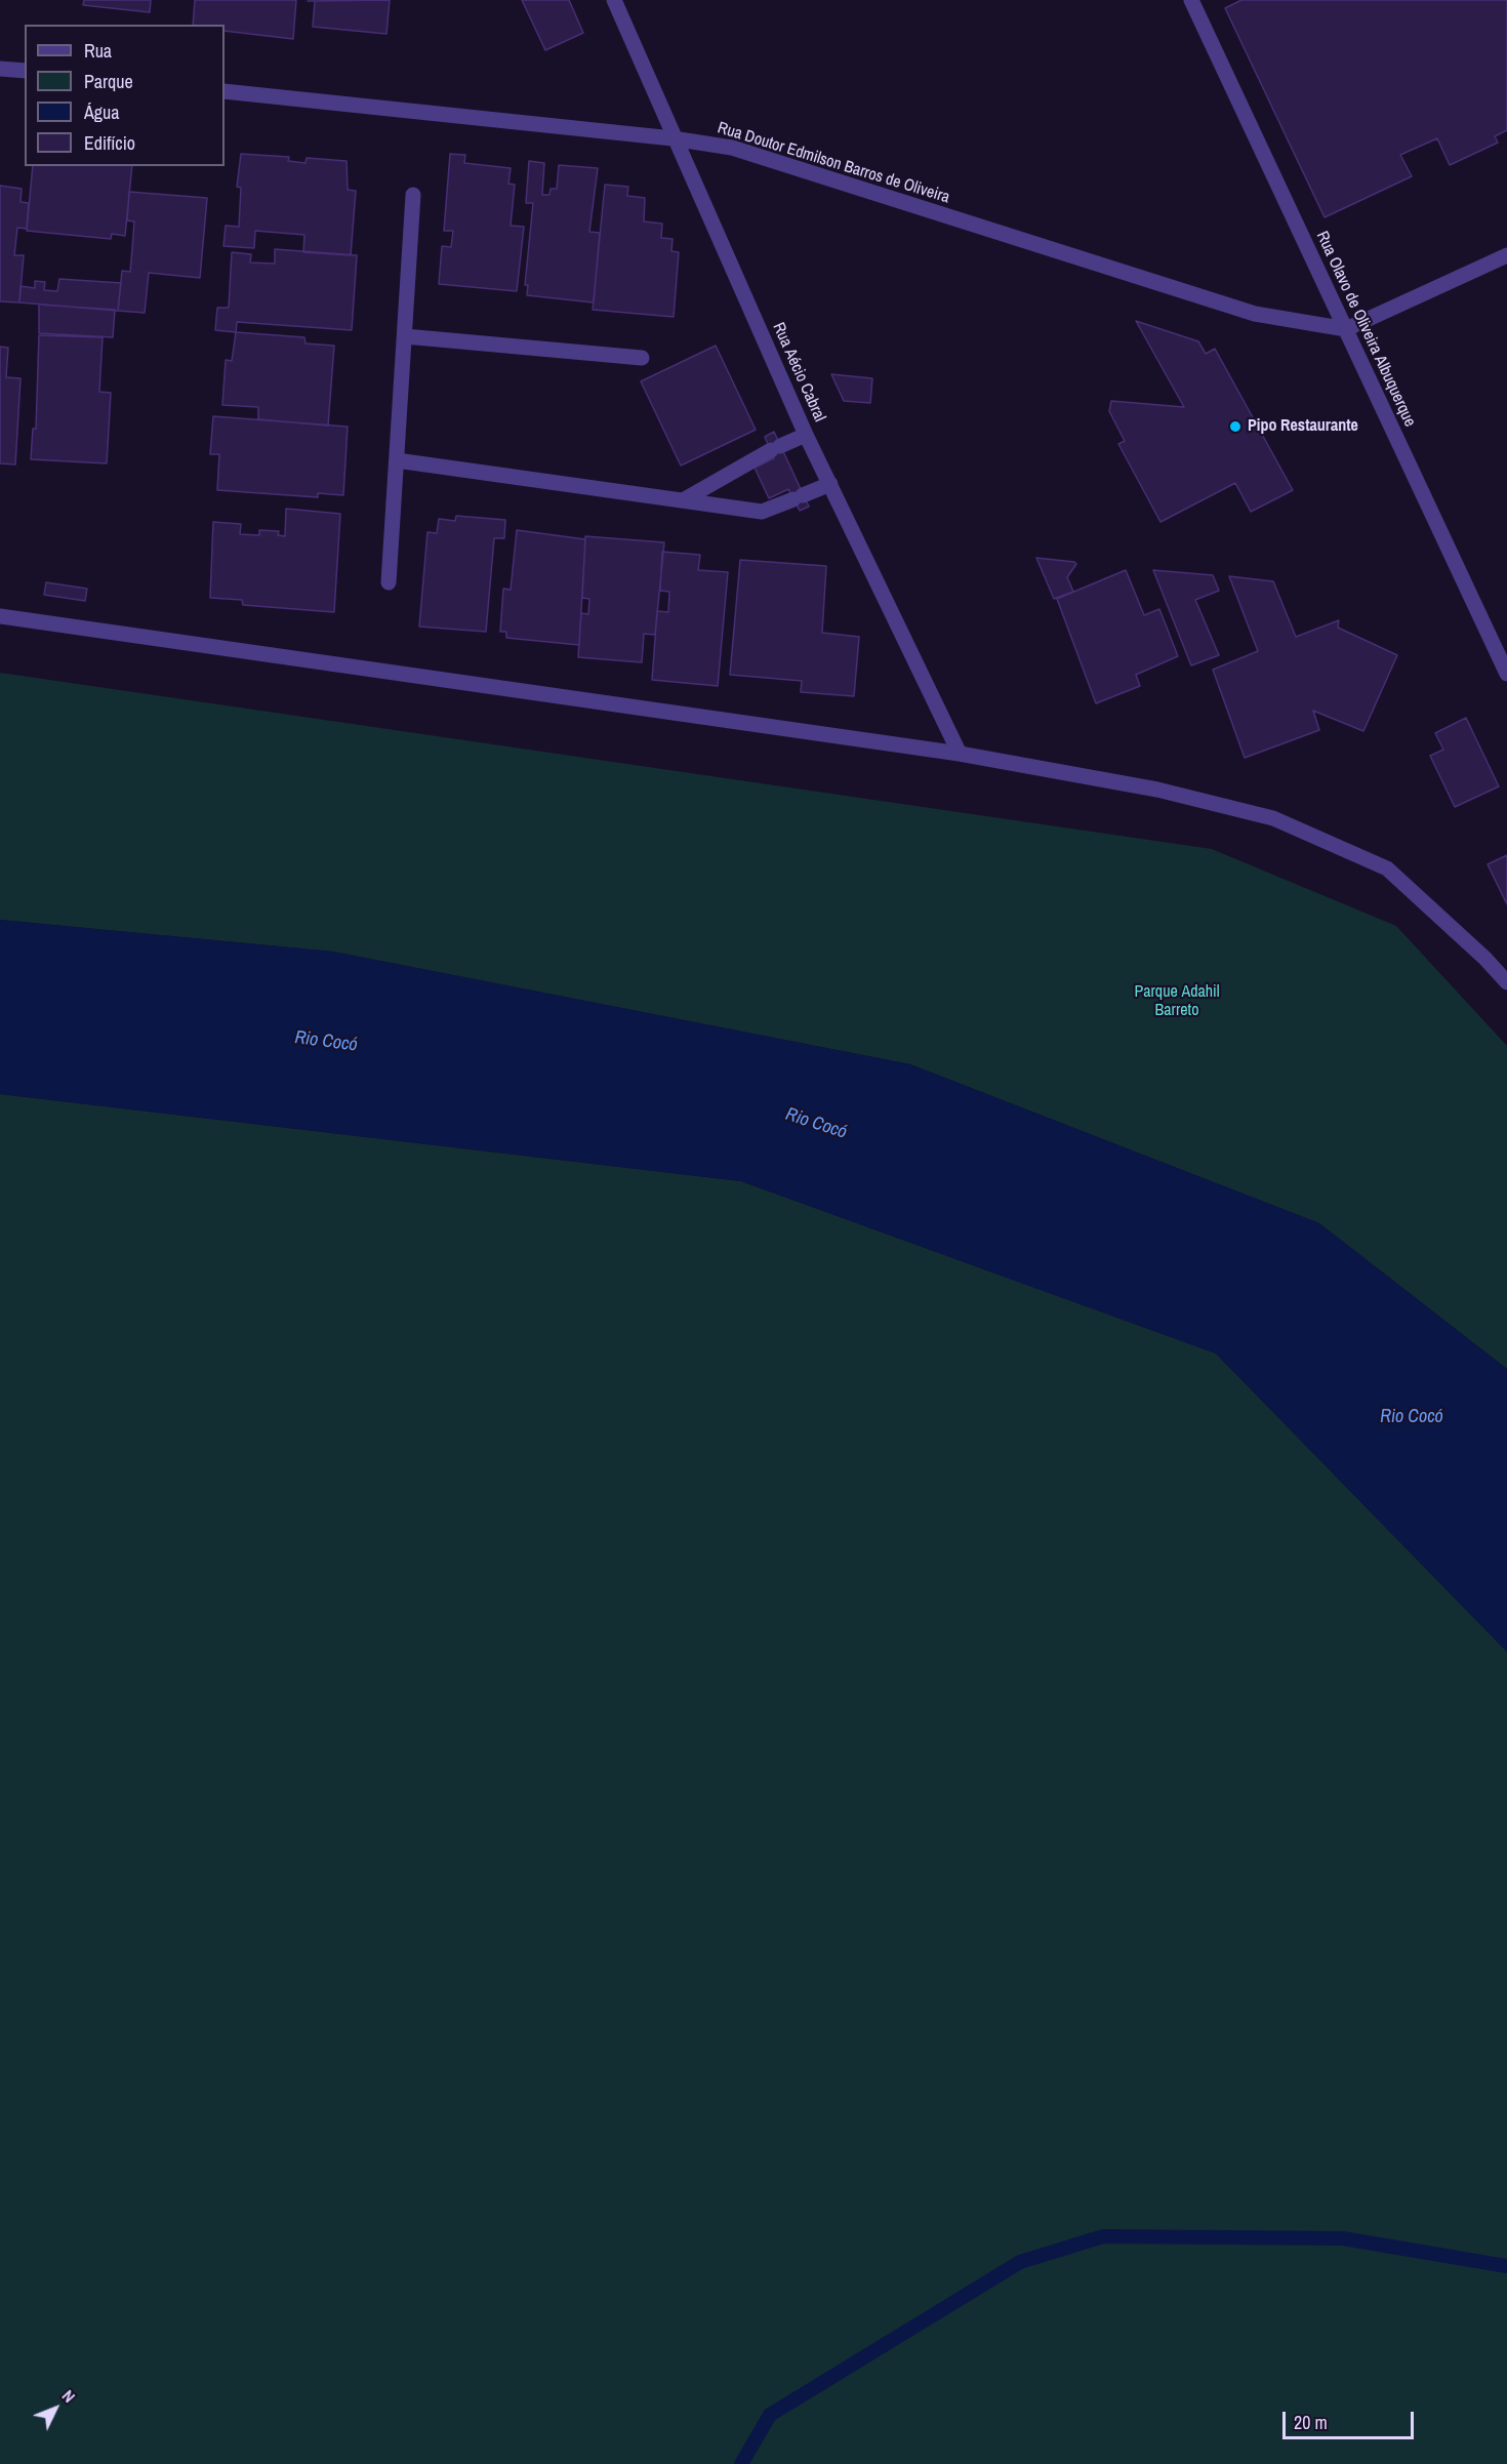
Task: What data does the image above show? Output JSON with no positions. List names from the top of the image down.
{
  "streets": {
    "street": ["Rua Doutor Edmilson Barros de Oliveira", "Rua Olavo de Oliveira Albuquerque", "Rua Aécio Cabral"]
  },
  "crossings": [
    ["Rua Doutor Edmilson Barros de Oliveira", "Rua Olavo de Oliveira Albuquerque"],
    ["Rua Doutor Edmilson Barros de Oliveira", "Rua Aécio Cabral"]
  ],
  "water": ["Rio Cocó"],
  "parks": ["Parque Adahil Barreto"],
  "places": ["Pipo Restaurante"],
  "legend": [
    "Rua",
    "Parque",
    "Água",
    "Edifício"
  ],
  "scale_bar": "20 m",
  "north": "top right"
}
